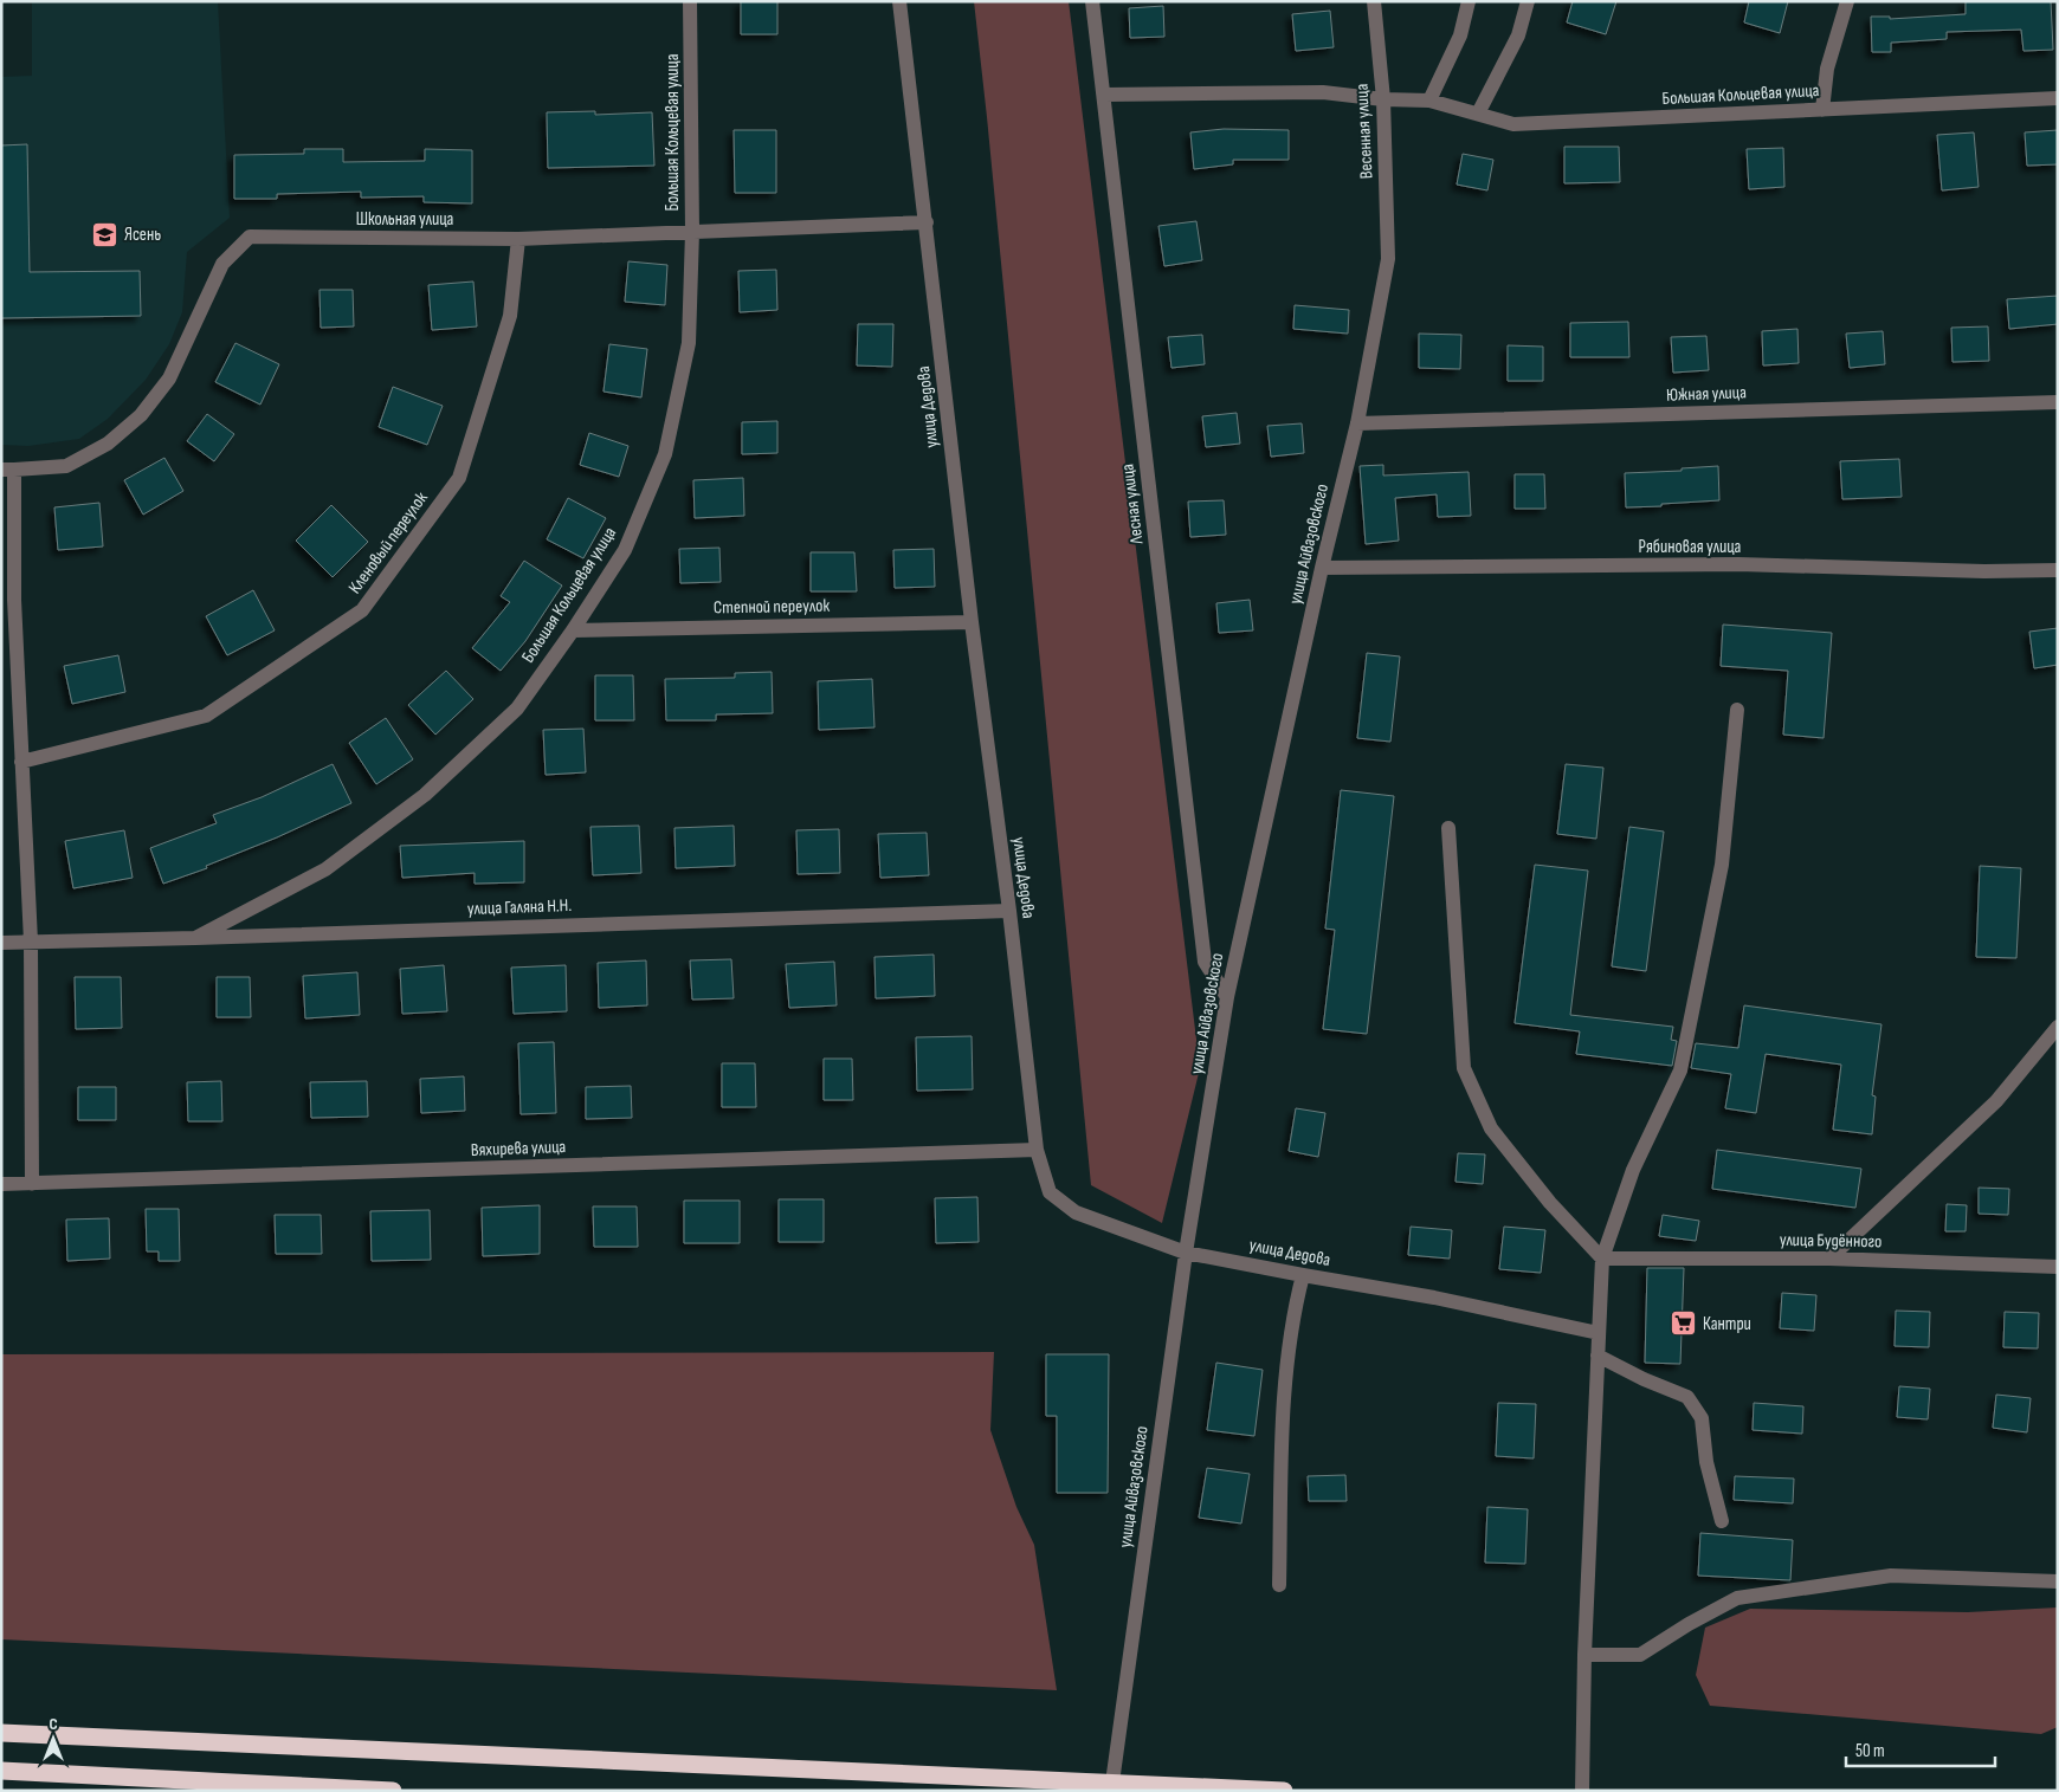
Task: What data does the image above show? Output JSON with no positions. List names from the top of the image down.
{
  "streets": {
    "street": [
      "Большая Кольцевая улица",
      "Весенная улица",
      "Школьная улица",
      "Южная улица",
      "улица Дедова",
      "Лесная улица",
      "Кленовый переулок",
      "улица Айвазовского",
      "Рябиновая улица",
      "Степной переулок",
      "улица Галяна Н.Н.",
      "Вяхирева улица",
      "улица Будённого"
    ]
  },
  "crossings": [
    ["Большая Кольцевая улица", "Весенная улица"],
    ["Большая Кольцевая улица", "Школьная улица"],
    ["Большая Кольцевая улица", "Лесная улица"],
    ["Большая Кольцевая улица", "Степной переулок"],
    ["Большая Кольцевая улица", "улица Галяна Н.Н."],
    ["Весенная улица", "улица Айвазовского"],
    ["Школьная улица", "улица Дедова"],
    ["Школьная улица", "Кленовый переулок"],
    ["Южная улица", "улица Айвазовского"],
    ["улица Дедова", "улица Айвазовского"],
    ["улица Дедова", "Степной переулок"],
    ["улица Дедова", "улица Галяна Н.Н."],
    ["улица Дедова", "Вяхирева улица"],
    ["Лесная улица", "улица Айвазовского"],
    ["улица Айвазовского", "Рябиновая улица"]
  ],
  "places": {
    "school or university": ["Ясень"],
    "supermarket": ["Кантри"]
  },
  "scale_bar": "50 m",
  "north": "top"
}
